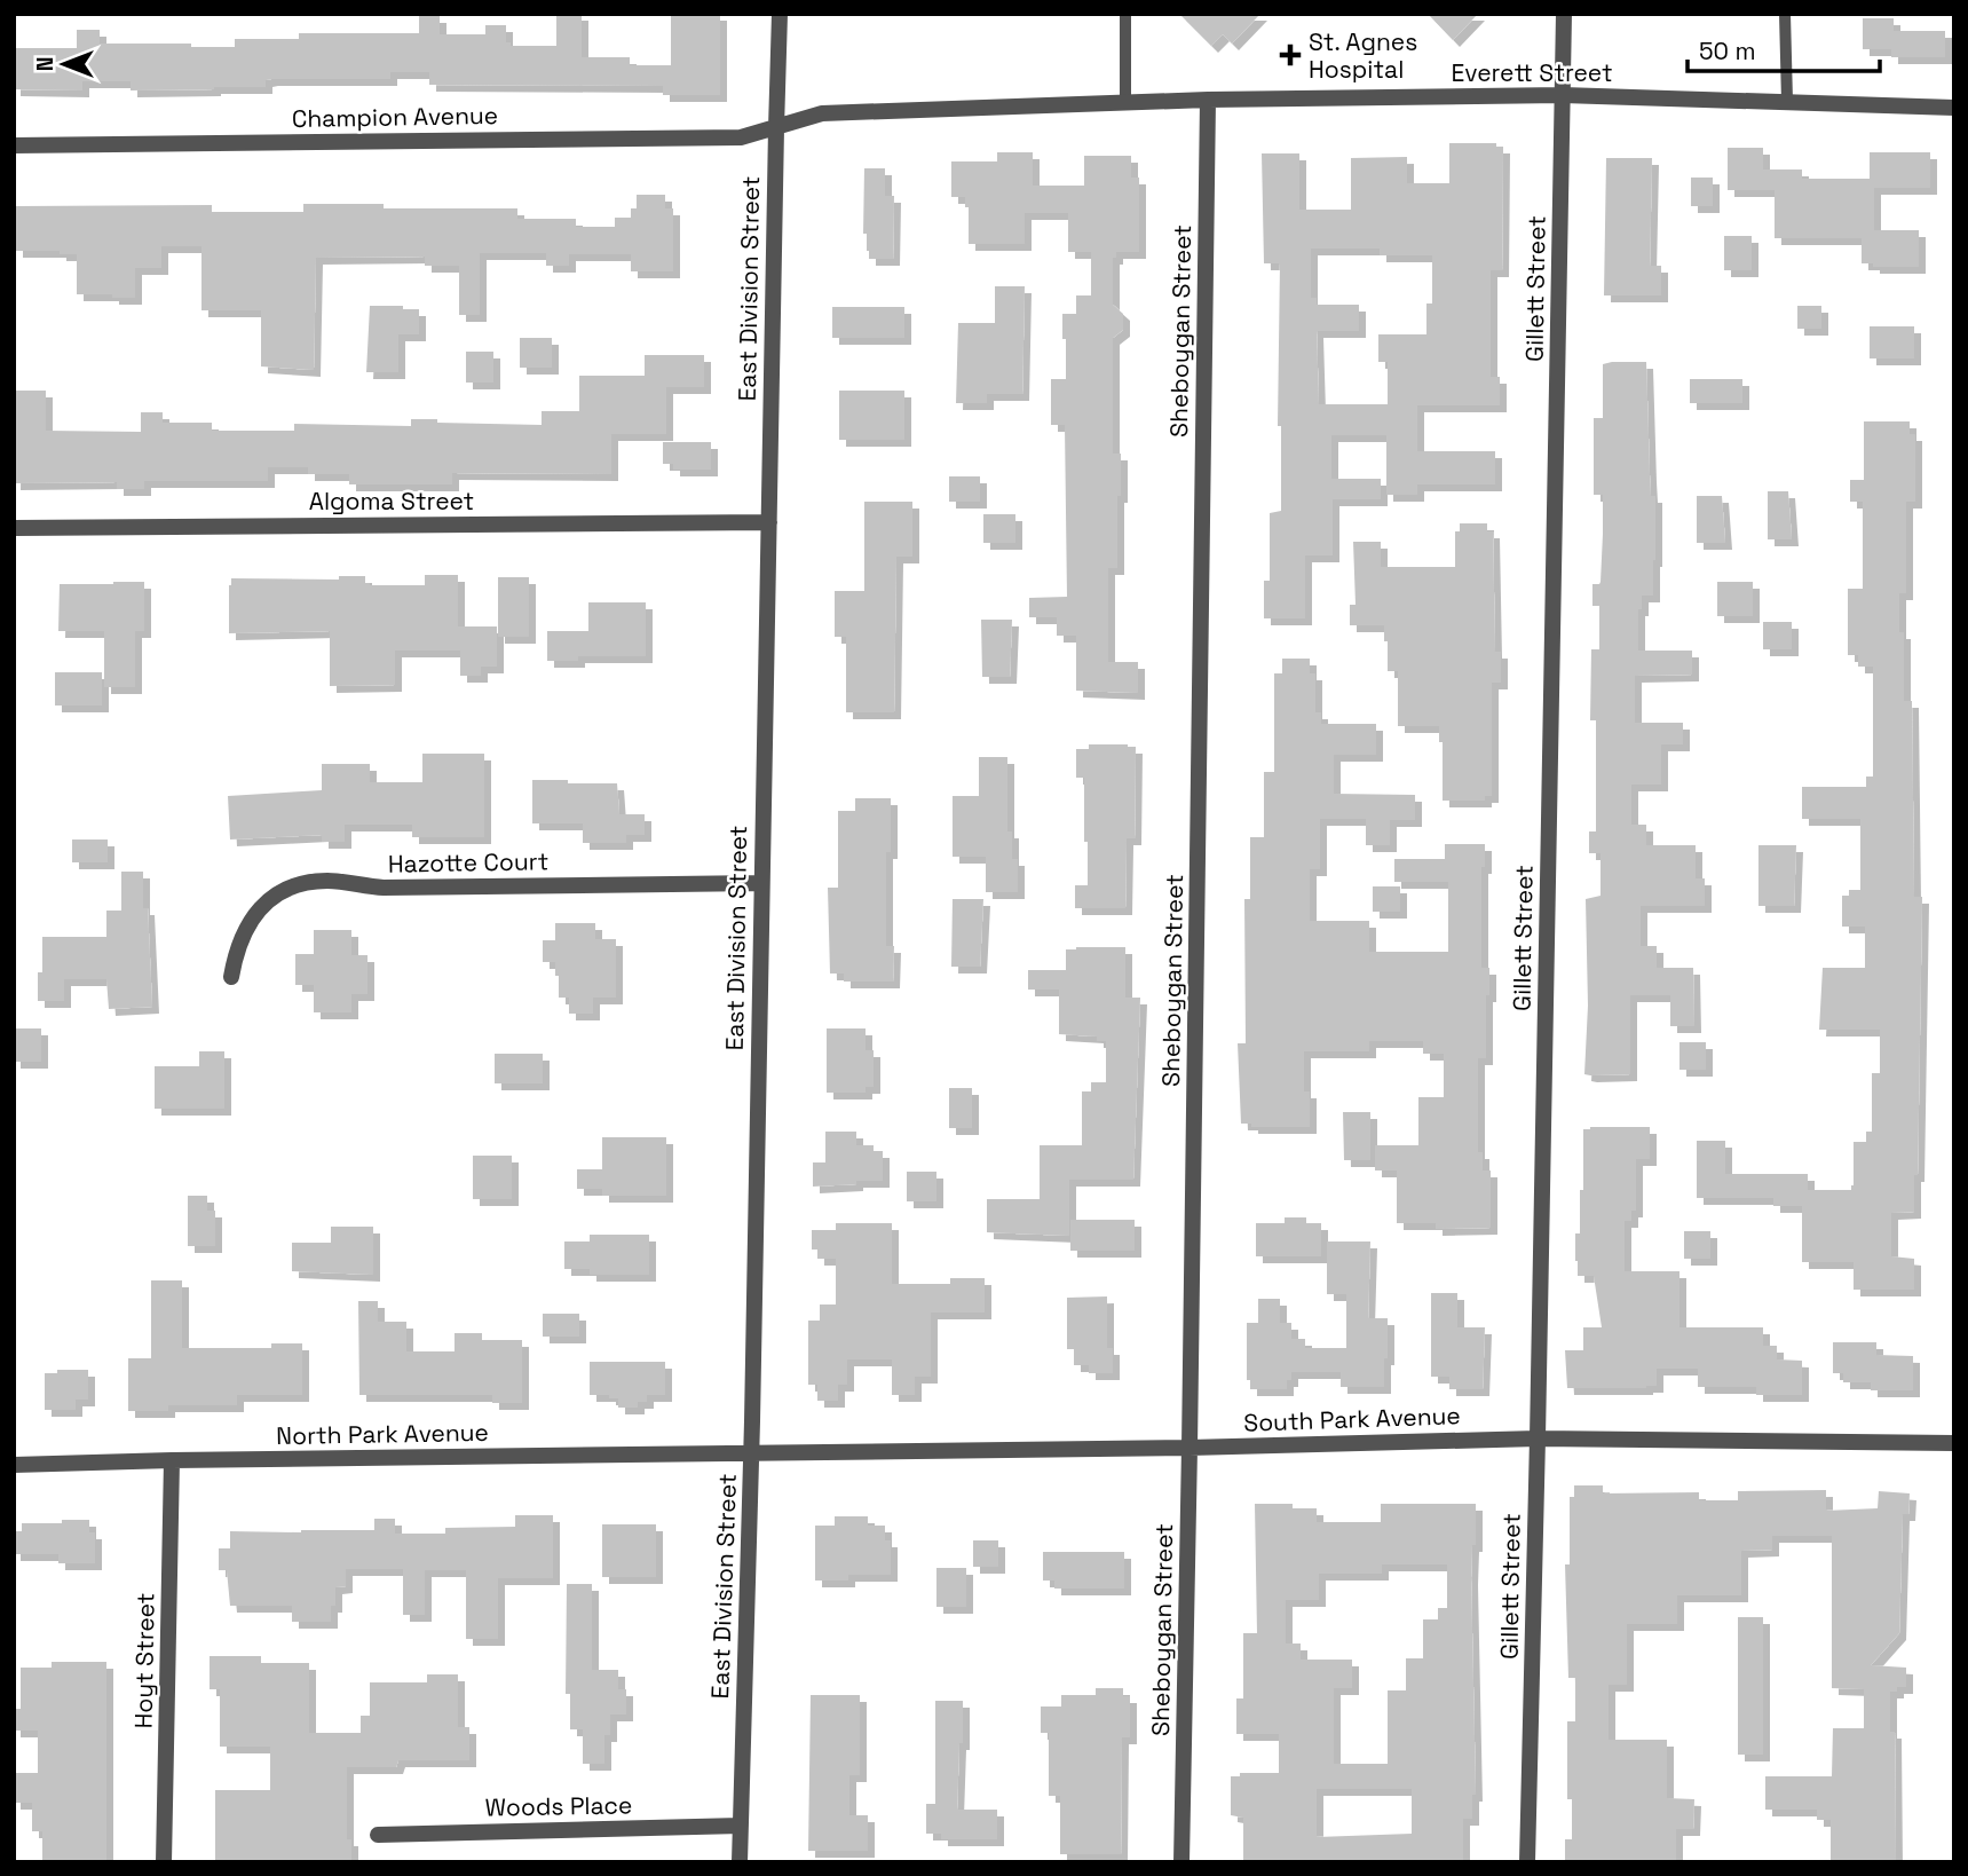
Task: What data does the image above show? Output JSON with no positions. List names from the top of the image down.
{
  "streets": {
    "street": [
      "Everett Street",
      "Champion Avenue",
      "East Division Street",
      "Gillett Street",
      "Sheboygan Street",
      "Algoma Street",
      "Hazotte Court",
      "South Park Avenue",
      "North Park Avenue",
      "Hoyt Street",
      "Woods Place"
    ]
  },
  "crossings": [
    ["Everett Street", "Champion Avenue"],
    ["Everett Street", "East Division Street"],
    ["Everett Street", "Gillett Street"],
    ["Everett Street", "Sheboygan Street"],
    ["Champion Avenue", "East Division Street"],
    ["East Division Street", "Algoma Street"],
    ["East Division Street", "Hazotte Court"],
    ["East Division Street", "South Park Avenue"],
    ["East Division Street", "North Park Avenue"],
    ["East Division Street", "Woods Place"],
    ["Gillett Street", "South Park Avenue"],
    ["Sheboygan Street", "South Park Avenue"],
    ["South Park Avenue", "North Park Avenue"],
    ["North Park Avenue", "Hoyt Street"]
  ],
  "places": {
    "health": ["St. Agnes Hospital"]
  },
  "scale_bar": "50 m",
  "north": "left"
}
